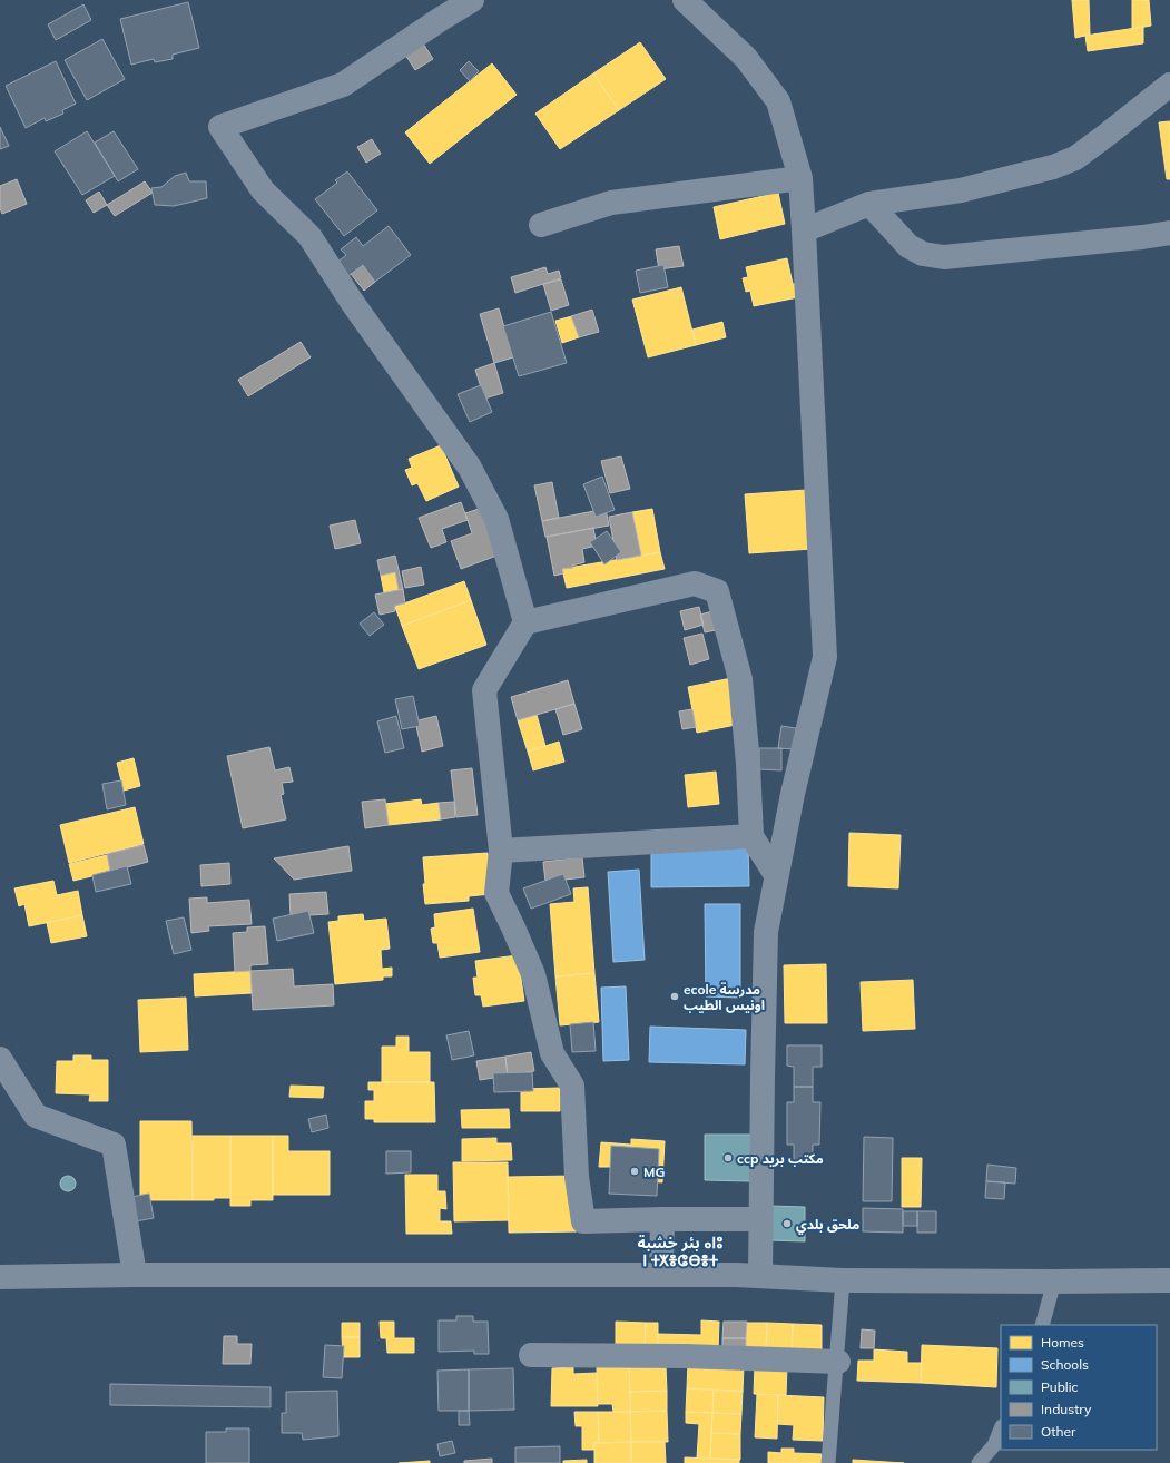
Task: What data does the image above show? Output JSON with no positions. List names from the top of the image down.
{
  "districts": ["بئر خشبة ⴰⵏⵓ ⵏ ⵜⵅⴻⵛⴱⴻⵜ"],
  "places": [
    "ecole مدرسة اونيس الطيب",
    "ccp مكتب بريد",
    "MG",
    "ملحق بلدي"
  ],
  "legend": [
    "Homes",
    "Schools",
    "Public",
    "Industry",
    "Other"
  ]
}
